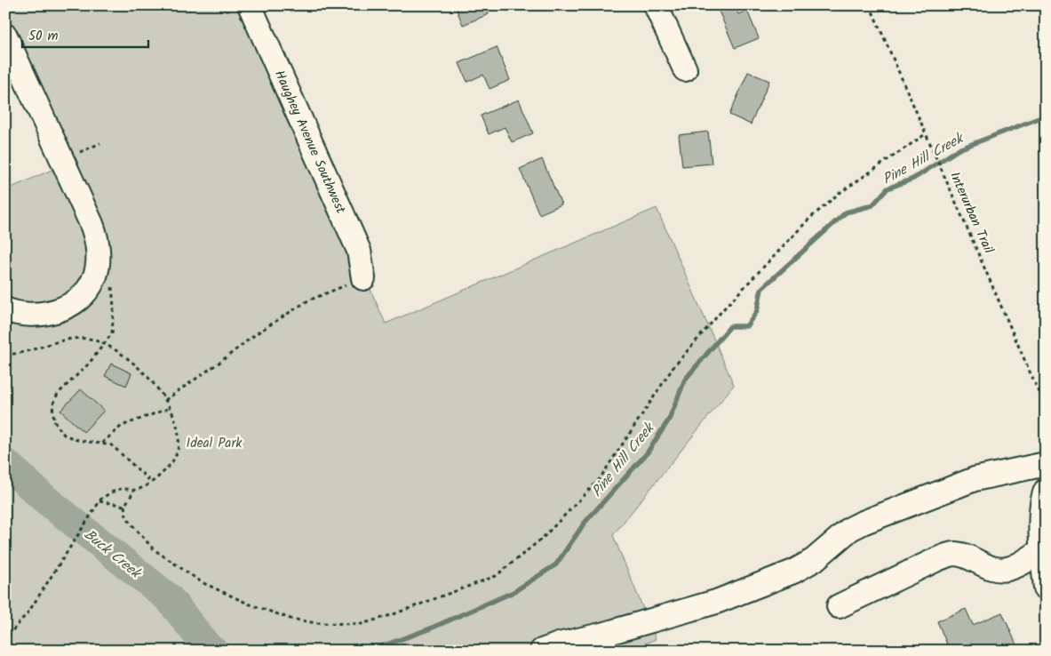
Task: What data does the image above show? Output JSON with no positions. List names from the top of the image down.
{
  "streets": {
    "street": ["Haughey Avenue Southwest"],
    "path": ["Interurban Trail"]
  },
  "water": ["Pine Hill Creek", "Buck Creek"],
  "parks": ["Ideal Park"],
  "scale_bar": "50 m"
}
